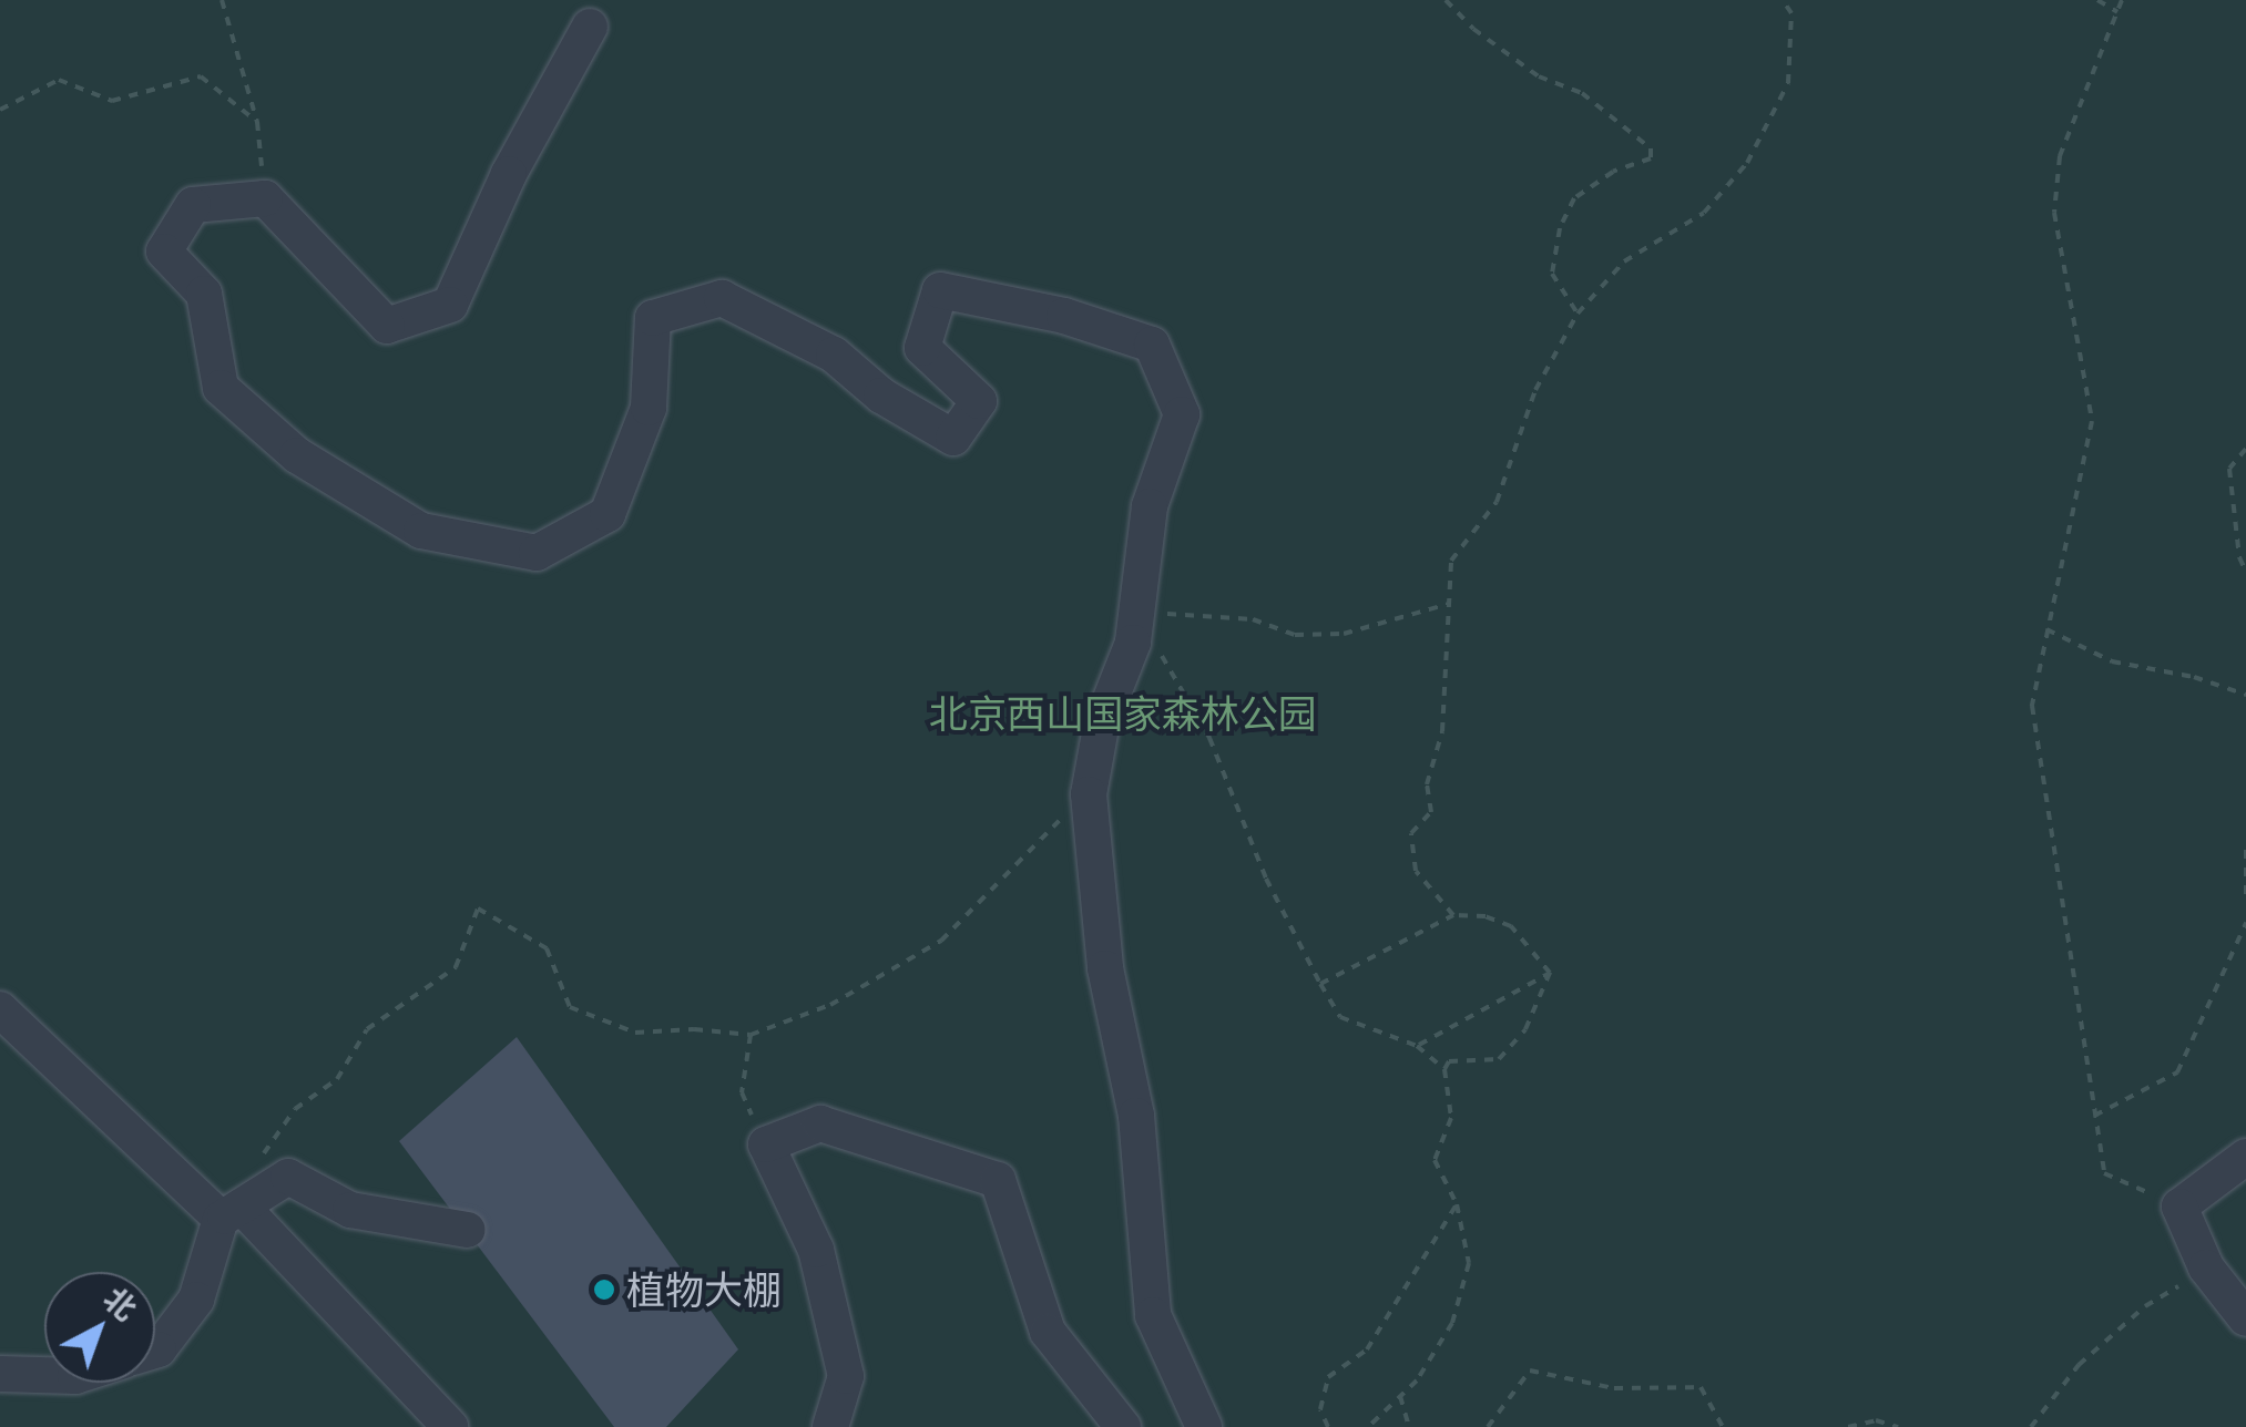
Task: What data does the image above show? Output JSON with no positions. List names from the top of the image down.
{
  "parks": ["北京西山国家森林公园"],
  "places": ["植物大棚"],
  "north": "top right"
}
